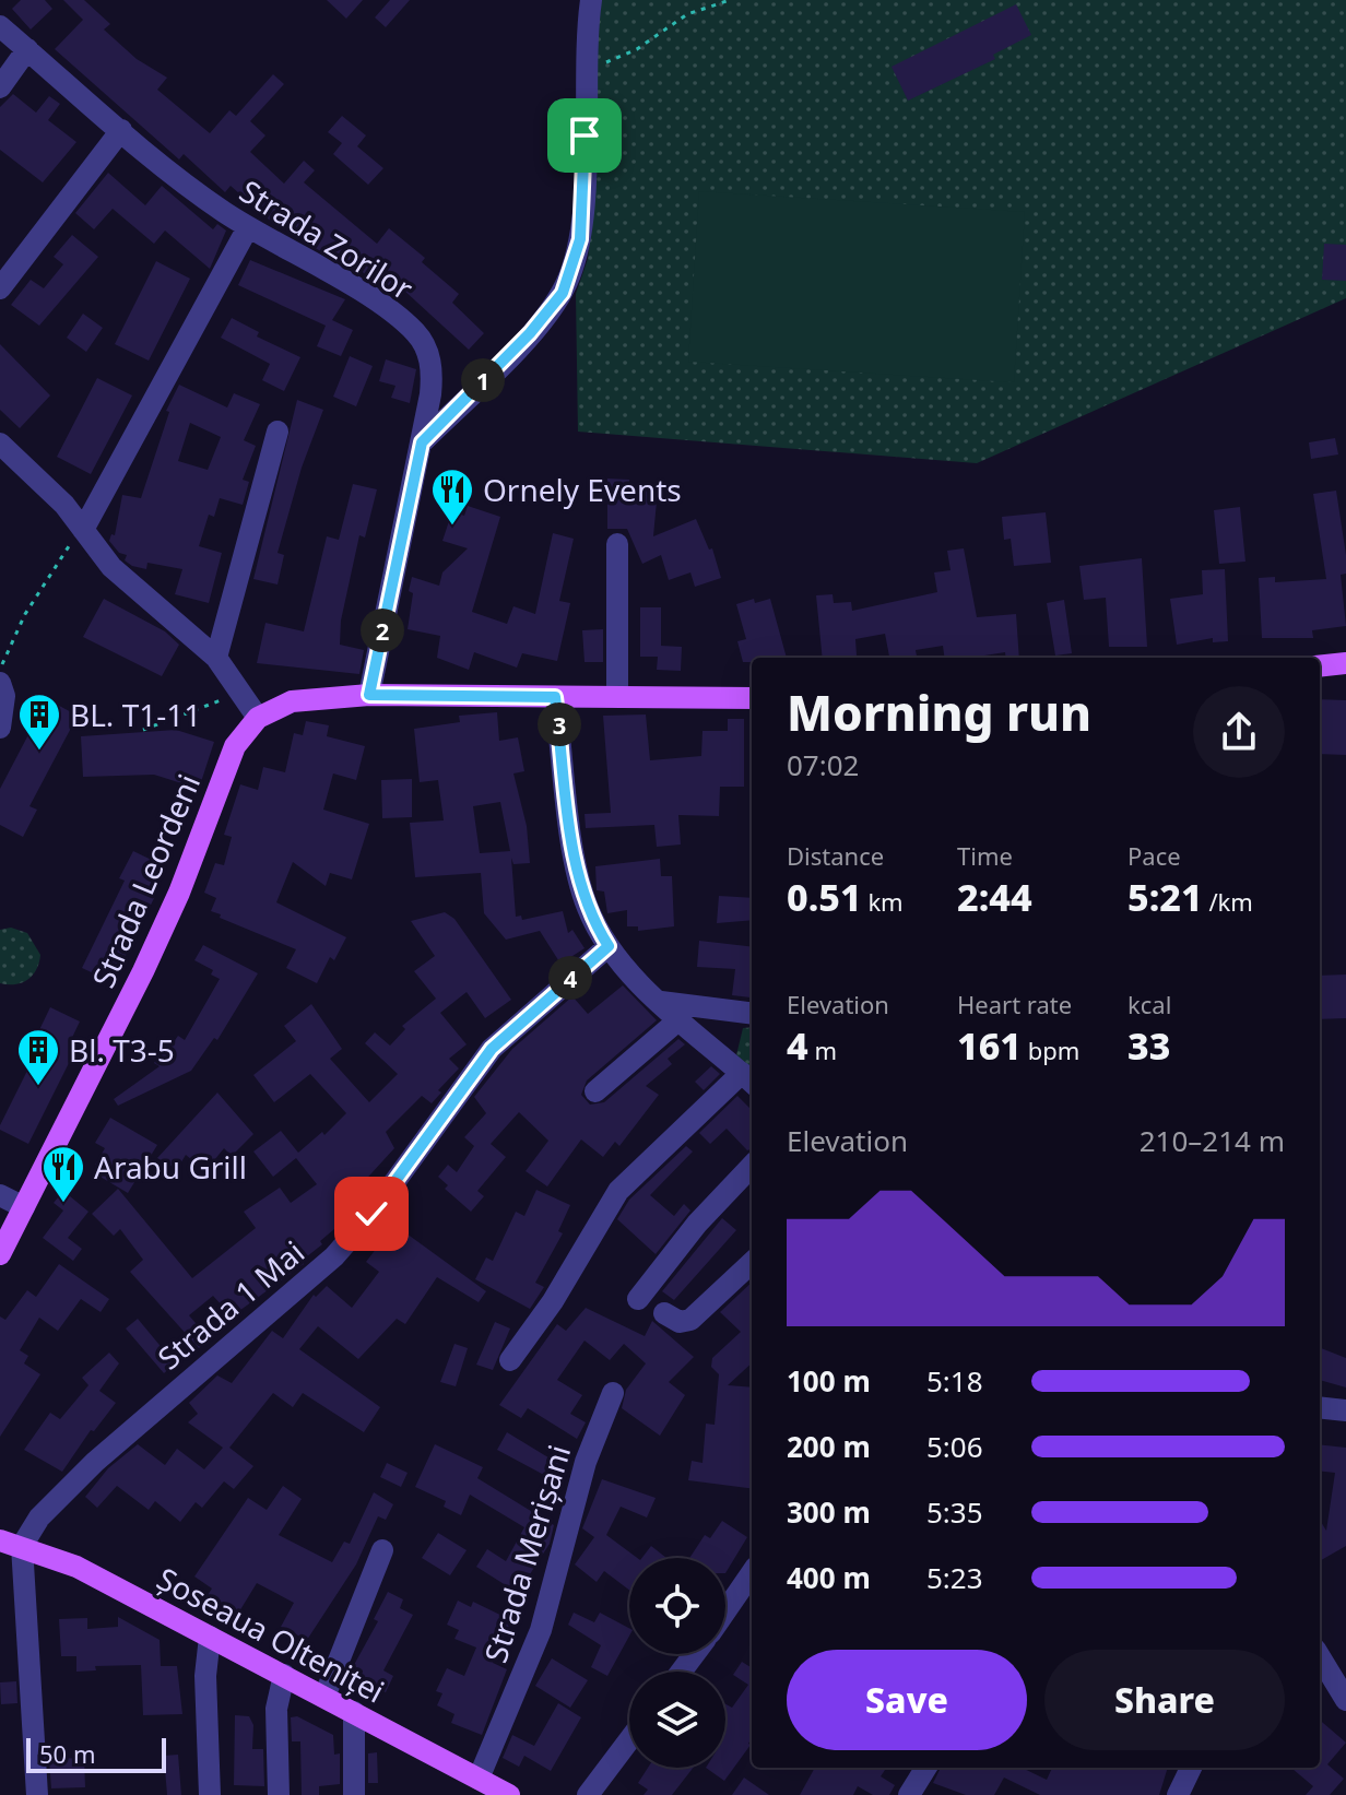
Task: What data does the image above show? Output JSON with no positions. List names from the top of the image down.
{
  "streets": {
    "main road": ["Strada Leordeni", "Șoseaua Olteniței"],
    "street": ["Strada Zorilor", "Strada 1 Mai", "Strada Merișani"]
  },
  "crossings": [
    ["Strada 1 Mai", "Șoseaua Olteniței"],
    ["Strada Merișani", "Șoseaua Olteniței"]
  ],
  "places": {
    "restaurant": ["Ornely Events", "Arabu Grill"],
    "building": ["BL. T1-11", "Bl. T3-5"]
  },
  "scale_bar": "50 m",
  "page": {
    "pins": [
      "1",
      "2",
      "3",
      "4"
    ],
    "heading": ["Morning run", "07:02"],
    "stats": [
      ["Distance", "0.51 km"],
      ["Time", "2:44"],
      ["Pace", "5:21 /km"],
      ["Elevation", "4 m"],
      ["Heart rate", "161 bpm"],
      ["kcal", "33"]
    ],
    "chart": ["Elevation", "210–214 m"],
    "list": [
      {
        "name": "100 m",
        "note": "5:18"
      },
      {
        "name": "200 m",
        "note": "5:06"
      },
      {
        "name": "300 m",
        "note": "5:35"
      },
      {
        "name": "400 m",
        "note": "5:23"
      }
    ],
    "buttons": ["Save", "Share"],
    "scale": "50 m"
  }
}
